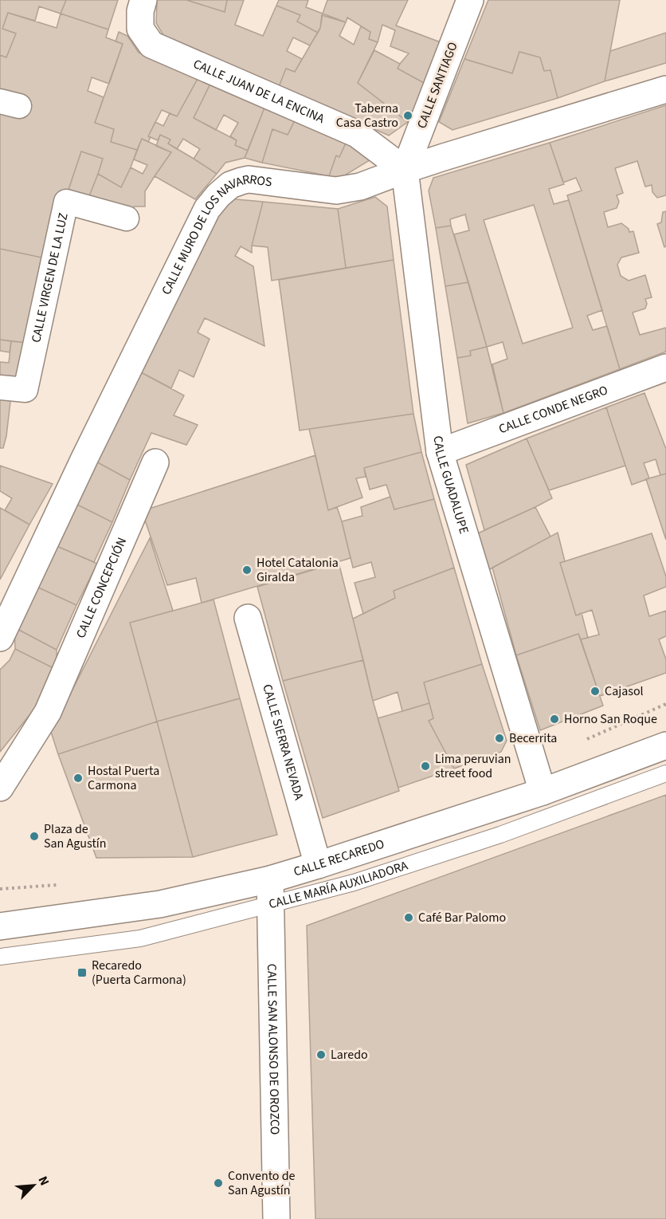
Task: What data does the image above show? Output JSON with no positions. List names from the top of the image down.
{
  "streets": {
    "street": [
      "CALLE SANTIAGO",
      "CALLE JUAN DE LA ENCINA",
      "CALLE MURO DE LOS NAVARROS",
      "CALLE VIRGEN DE LA LUZ",
      "CALLE CONDE NEGRO",
      "CALLE GUADALUPE",
      "CALLE CONCEPCIÓN",
      "CALLE SIERRA NEVADA",
      "CALLE RECAREDO",
      "CALLE SAN ALONSO DE OROZCO"
    ],
    "lane": ["CALLE MARÍA AUXILIADORA"]
  },
  "crossings": [
    ["CALLE SANTIAGO", "CALLE JUAN DE LA ENCINA"],
    ["CALLE SANTIAGO", "CALLE MURO DE LOS NAVARROS"],
    ["CALLE SANTIAGO", "CALLE GUADALUPE"],
    ["CALLE JUAN DE LA ENCINA", "CALLE MURO DE LOS NAVARROS"],
    ["CALLE JUAN DE LA ENCINA", "CALLE GUADALUPE"],
    ["CALLE MURO DE LOS NAVARROS", "CALLE GUADALUPE"],
    ["CALLE CONDE NEGRO", "CALLE GUADALUPE"],
    ["CALLE GUADALUPE", "CALLE RECAREDO"],
    ["CALLE SIERRA NEVADA", "CALLE RECAREDO"],
    ["CALLE RECAREDO", "CALLE SAN ALONSO DE OROZCO"],
    ["CALLE MARÍA AUXILIADORA", "CALLE SAN ALONSO DE OROZCO"]
  ],
  "places": {
    "other": [
      "Taberna Casa Castro",
      "Hotel Catalonia Giralda",
      "Cajasol",
      "Horno San Roque",
      "Becerrita",
      "Lima peruvian street food",
      "Hostal Puerta Carmona",
      "Plaza de San Agustín",
      "Café Bar Palomo",
      "Laredo",
      "Convento de San Agustín"
    ],
    "transit": ["Recaredo (Puerta Carmona)"]
  },
  "north": "top right"
}
